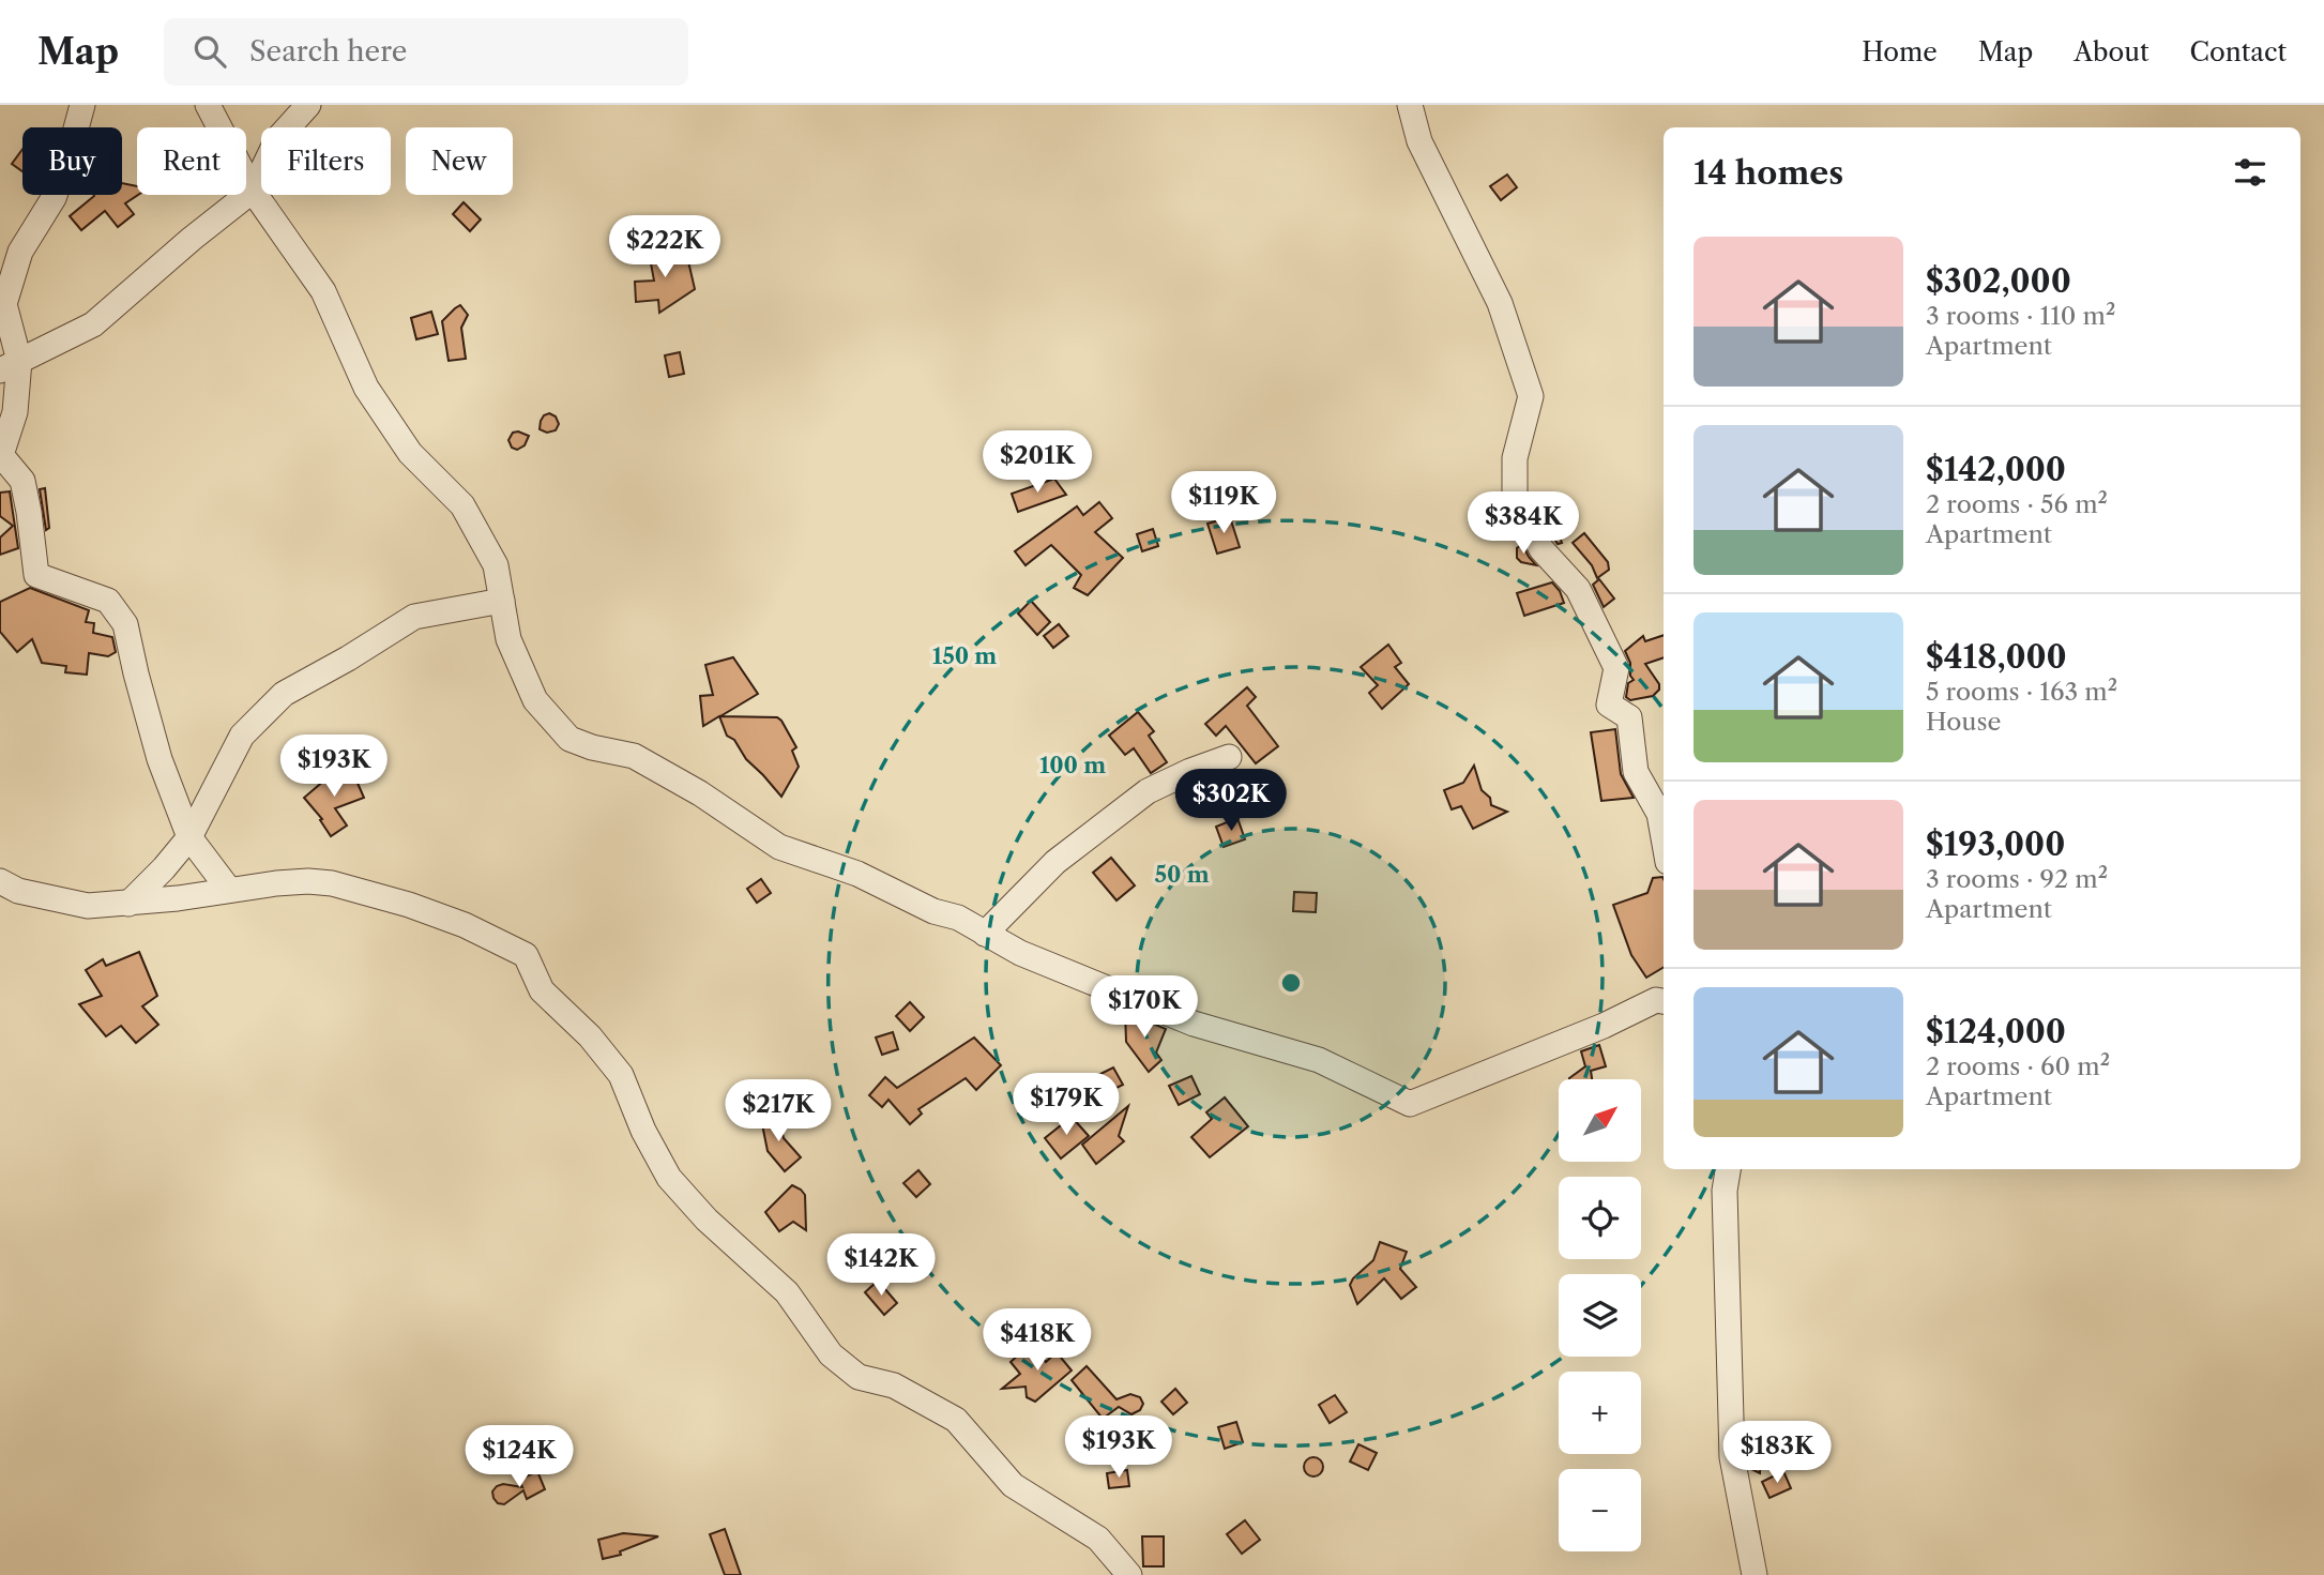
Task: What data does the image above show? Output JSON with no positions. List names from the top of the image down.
{
  "north": "top right",
  "page": {
    "header": "Map",
    "search": "Search here",
    "nav": [
      "Home",
      "Map",
      "About",
      "Contact"
    ],
    "chip": [
      "Buy",
      "Rent",
      "Filters",
      "New"
    ],
    "heading": "14 homes",
    "price": [
      "$222K",
      "$201K",
      "$119K",
      "$384K",
      "$193K",
      "$302K",
      "$170K",
      "$179K",
      "$217K",
      "$142K",
      "$418K",
      "$193K",
      "$183K",
      "$124K"
    ],
    "list": [
      {
        "name": "$302,000",
        "note": "3 rooms · 110 m² · Apartment"
      },
      {
        "name": "$142,000",
        "note": "2 rooms · 56 m² · Apartment"
      },
      {
        "name": "$418,000",
        "note": "5 rooms · 163 m² · House"
      },
      {
        "name": "$193,000",
        "note": "3 rooms · 92 m² · Apartment"
      },
      {
        "name": "$124,000",
        "note": "2 rooms · 60 m² · Apartment"
      }
    ],
    "map_buttons": ["+", "−"]
  },
  "rings": ["150 m", "100 m", "50 m"]
}
